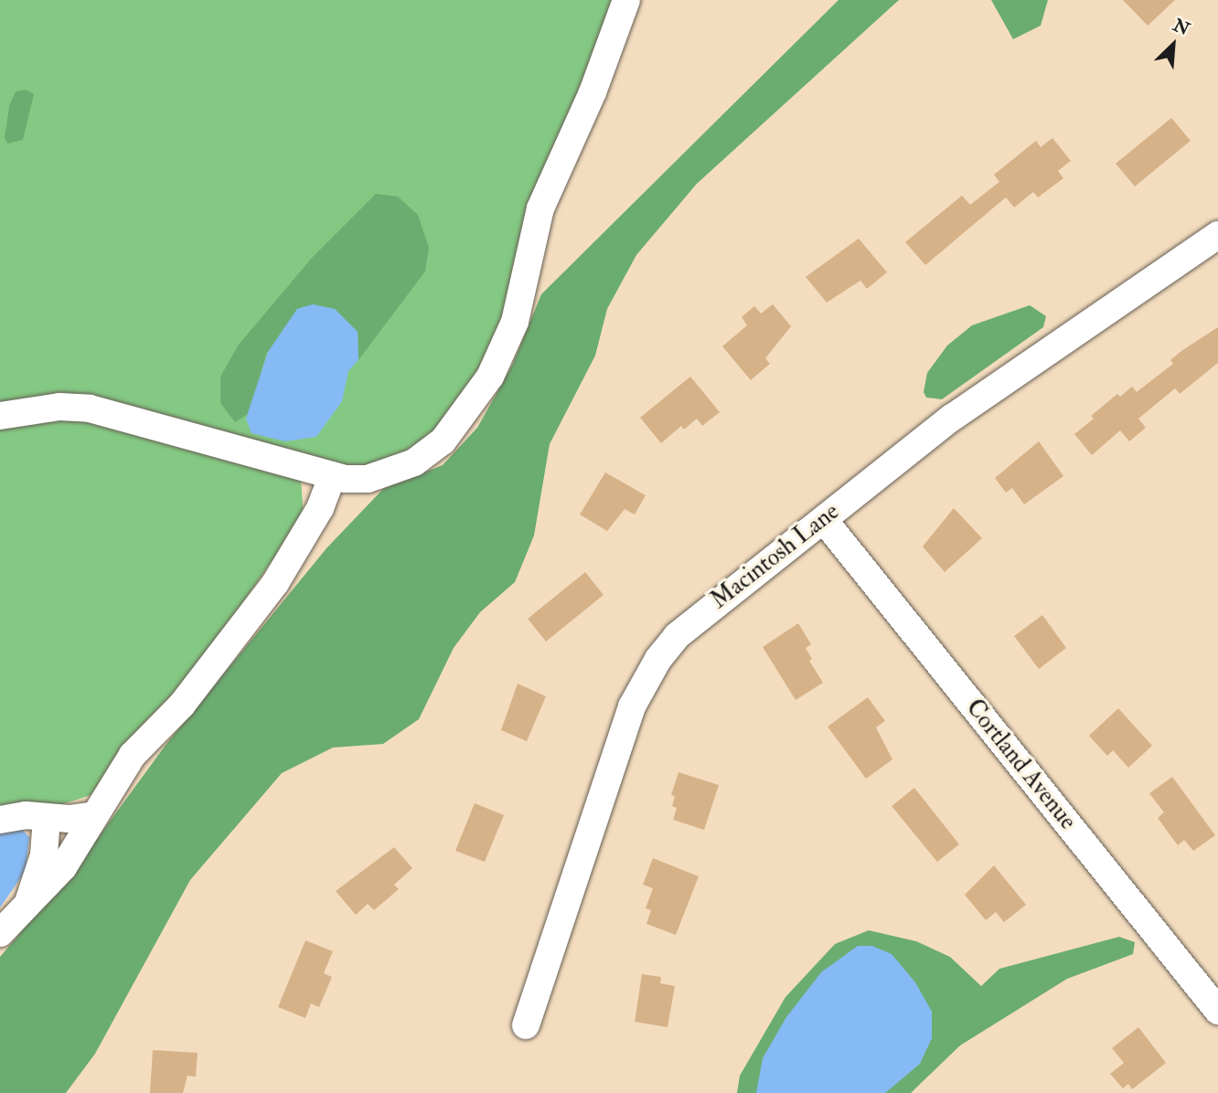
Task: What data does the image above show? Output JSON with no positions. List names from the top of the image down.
{
  "streets": {
    "street": ["Macintosh Lane", "Cortland Avenue"]
  },
  "crossings": [
    ["Macintosh Lane", "Cortland Avenue"]
  ],
  "north": "top right"
}
